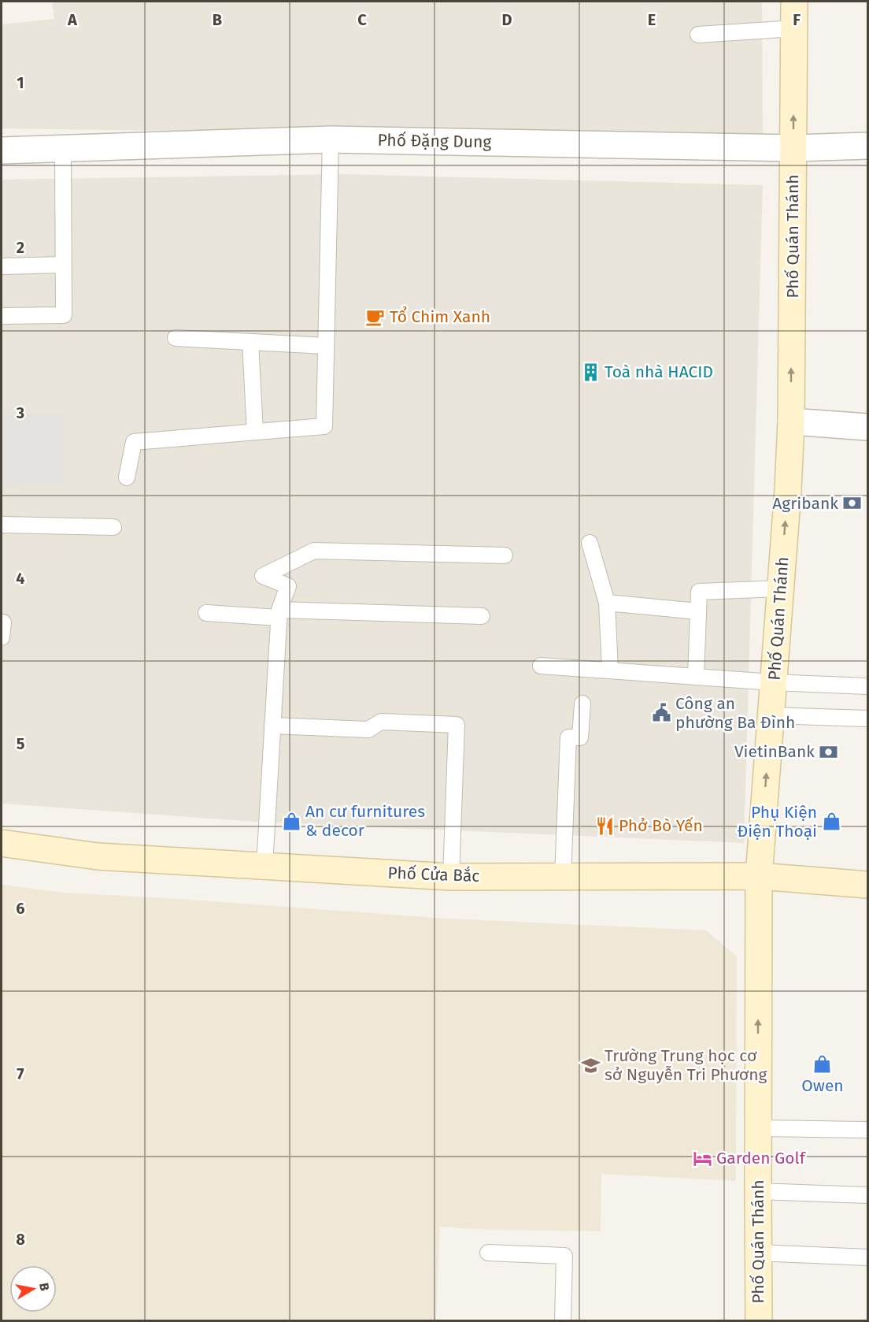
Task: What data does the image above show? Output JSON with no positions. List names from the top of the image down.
{
  "streets": {
    "main road": ["Phố Quán Thánh", "Phố Cửa Bắc"],
    "street": ["Phố Đặng Dung"]
  },
  "crossings": [
    ["Phố Đặng Dung", "Phố Quán Thánh"],
    ["Phố Quán Thánh", "Phố Cửa Bắc"]
  ],
  "one_way": ["Phố Quán Thánh"],
  "places": {
    "cafe": ["Tổ Chim Xanh"],
    "building": ["Toà nhà HACID"],
    "bank": ["Agribank", "VietinBank"],
    "public building": ["Công an phường Ba Đình"],
    "shop": ["An cư furnitures & decor", "Phụ Kiện Điện Thoại", "Owen"],
    "restaurant": ["Phở Bò Yến"],
    "school or university": ["Trường Trung học cơ sở Nguyễn Tri Phương"],
    "hotel": ["Garden Golf"]
  },
  "north": "right",
  "grid": {
    "columns": [
      "A",
      "B",
      "C",
      "D",
      "E",
      "F"
    ],
    "rows": [
      "1",
      "2",
      "3",
      "4",
      "5",
      "6",
      "7",
      "8"
    ]
  }
}
